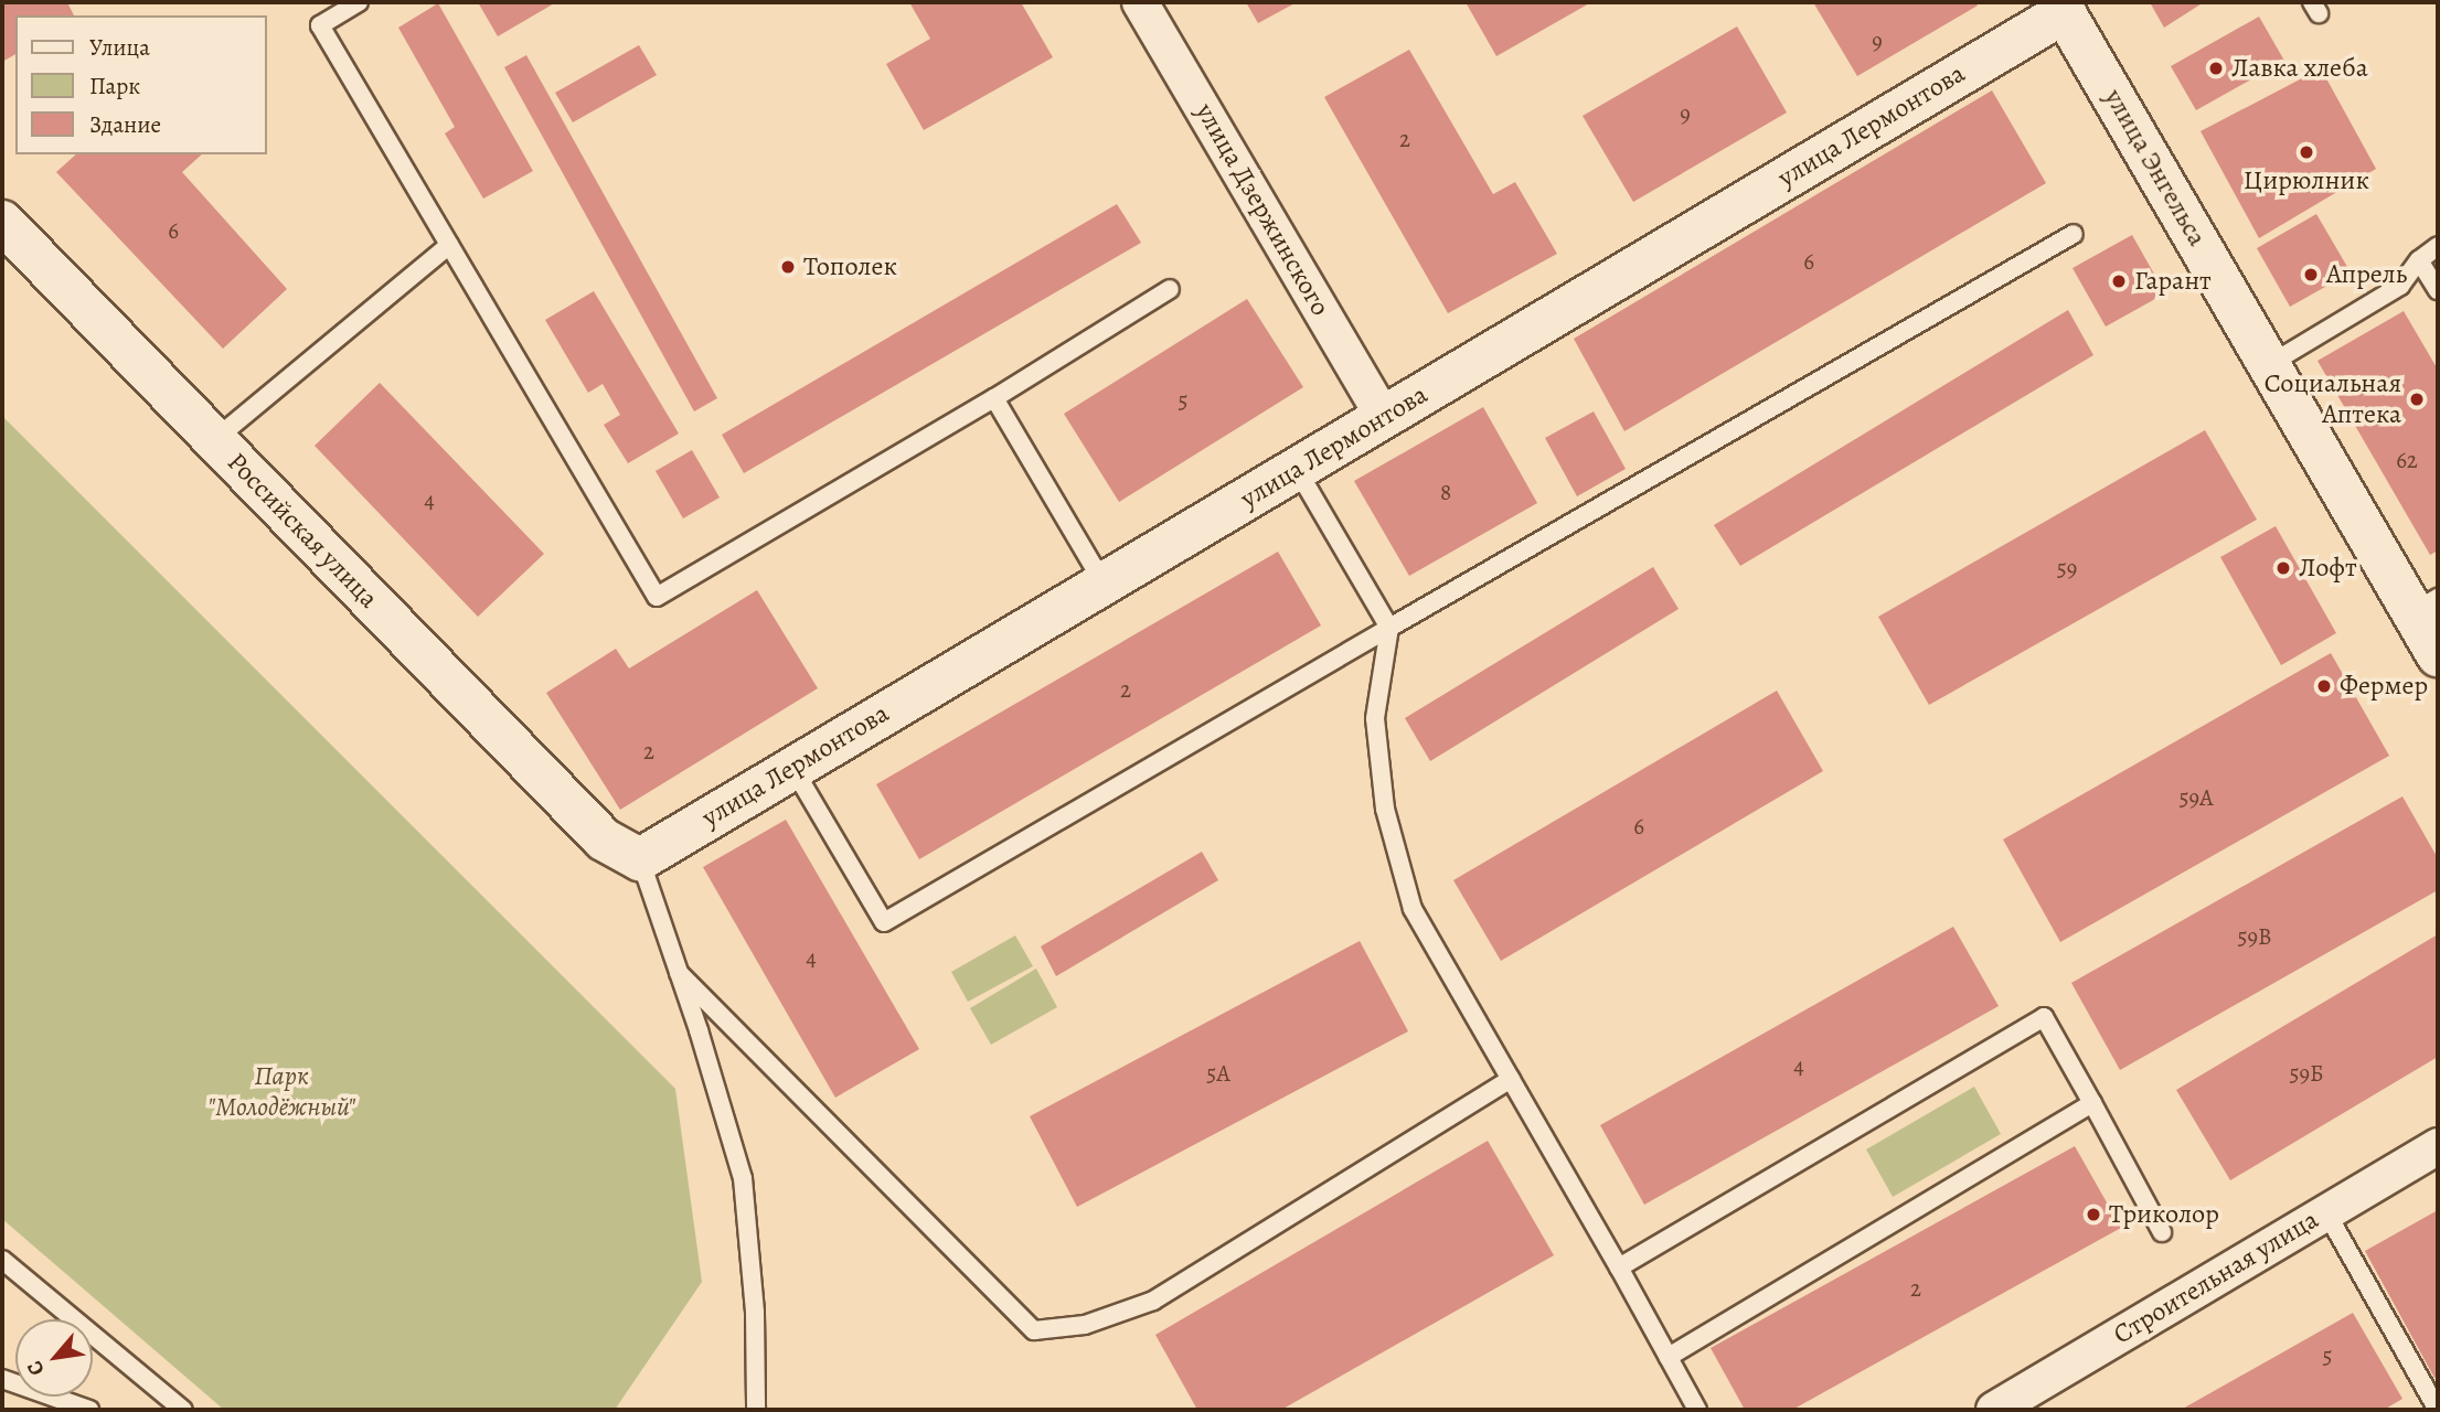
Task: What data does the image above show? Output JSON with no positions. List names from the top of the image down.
{
  "streets": {
    "street": [
      "улица Лермонтова",
      "улица Энгельса",
      "улица Дзержинского",
      "Российская улица",
      "Строительная улица"
    ]
  },
  "crossings": [
    ["улица Лермонтова", "улица Энгельса"],
    ["улица Лермонтова", "улица Дзержинского"],
    ["улица Лермонтова", "Российская улица"]
  ],
  "parks": ["Парк \"Молодёжный\""],
  "places": [
    "Лавка хлеба",
    "Цирюлник",
    "Тополек",
    "Апрель",
    "Гарант",
    "Социальная Аптека",
    "Лофт",
    "Фермер",
    "Триколор"
  ],
  "house_numbers": [
    "9",
    "9",
    "2",
    "6",
    "6",
    "5",
    "62",
    "8",
    "4",
    "59",
    "2",
    "2",
    "59А",
    "6",
    "59В",
    "4",
    "4",
    "5А",
    "59Б",
    "2",
    "5"
  ],
  "legend": ["Улица", "Парк", "Здание"],
  "north": "bottom left"
}
